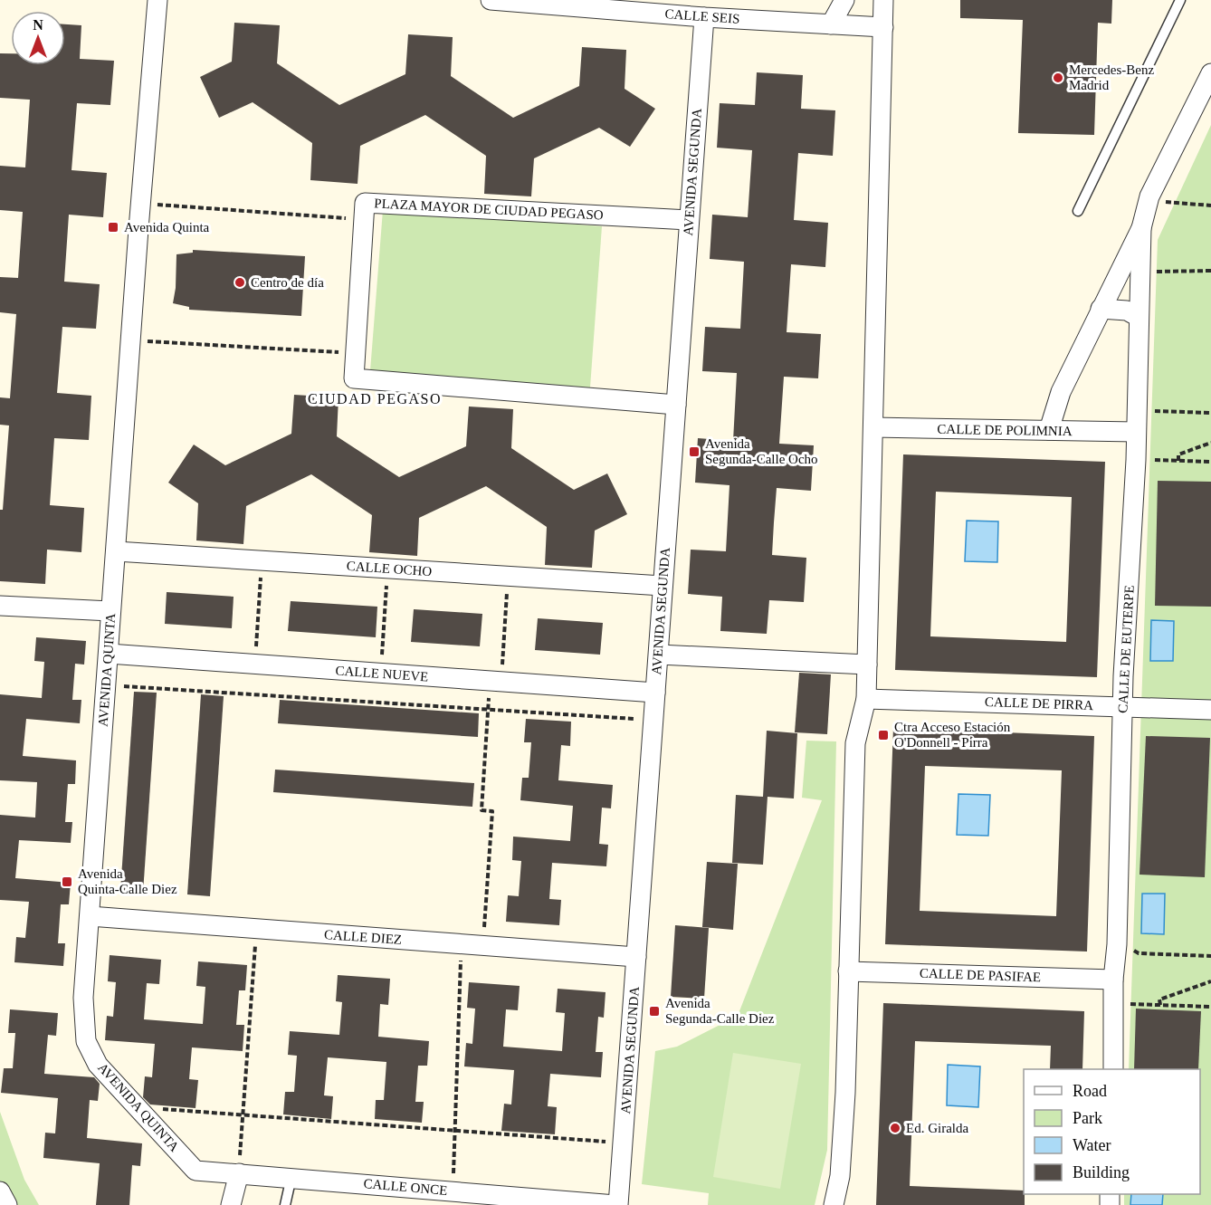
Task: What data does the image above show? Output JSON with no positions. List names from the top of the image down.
{
  "streets": {
    "street": [
      "CALLE SEIS",
      "AVENIDA SEGUNDA",
      "PLAZA MAYOR DE CIUDAD PEGASO",
      "CALLE DE POLIMNIA",
      "CALLE OCHO",
      "CALLE DE EUTERPE",
      "AVENIDA QUINTA",
      "CALLE NUEVE",
      "CALLE DE PIRRA",
      "CALLE DIEZ",
      "CALLE DE PASIFAE",
      "CALLE ONCE"
    ]
  },
  "crossings": [
    ["CALLE SEIS", "AVENIDA SEGUNDA"],
    ["AVENIDA SEGUNDA", "PLAZA MAYOR DE CIUDAD PEGASO"],
    ["AVENIDA SEGUNDA", "CALLE OCHO"],
    ["AVENIDA SEGUNDA", "CALLE NUEVE"],
    ["AVENIDA SEGUNDA", "CALLE DIEZ"],
    ["AVENIDA SEGUNDA", "CALLE ONCE"],
    ["CALLE DE POLIMNIA", "CALLE DE EUTERPE"],
    ["CALLE OCHO", "AVENIDA QUINTA"],
    ["CALLE DE EUTERPE", "CALLE DE PIRRA"],
    ["CALLE DE EUTERPE", "CALLE DE PASIFAE"],
    ["AVENIDA QUINTA", "CALLE NUEVE"],
    ["AVENIDA QUINTA", "CALLE DIEZ"],
    ["AVENIDA QUINTA", "CALLE ONCE"]
  ],
  "districts": ["CIUDAD PEGASO"],
  "places": {
    "other": ["Mercedes-Benz Madrid", "Centro de día", "Ed. Giralda"],
    "transit": [
      "Avenida Quinta",
      "Avenida Segunda-Calle Ocho",
      "Ctra Acceso Estación O'Donnell - Pirra",
      "Avenida Quinta-Calle Diez",
      "Avenida Segunda-Calle Diez"
    ]
  },
  "legend": [
    "Road",
    "Park",
    "Water",
    "Building"
  ],
  "north": "top"
}
